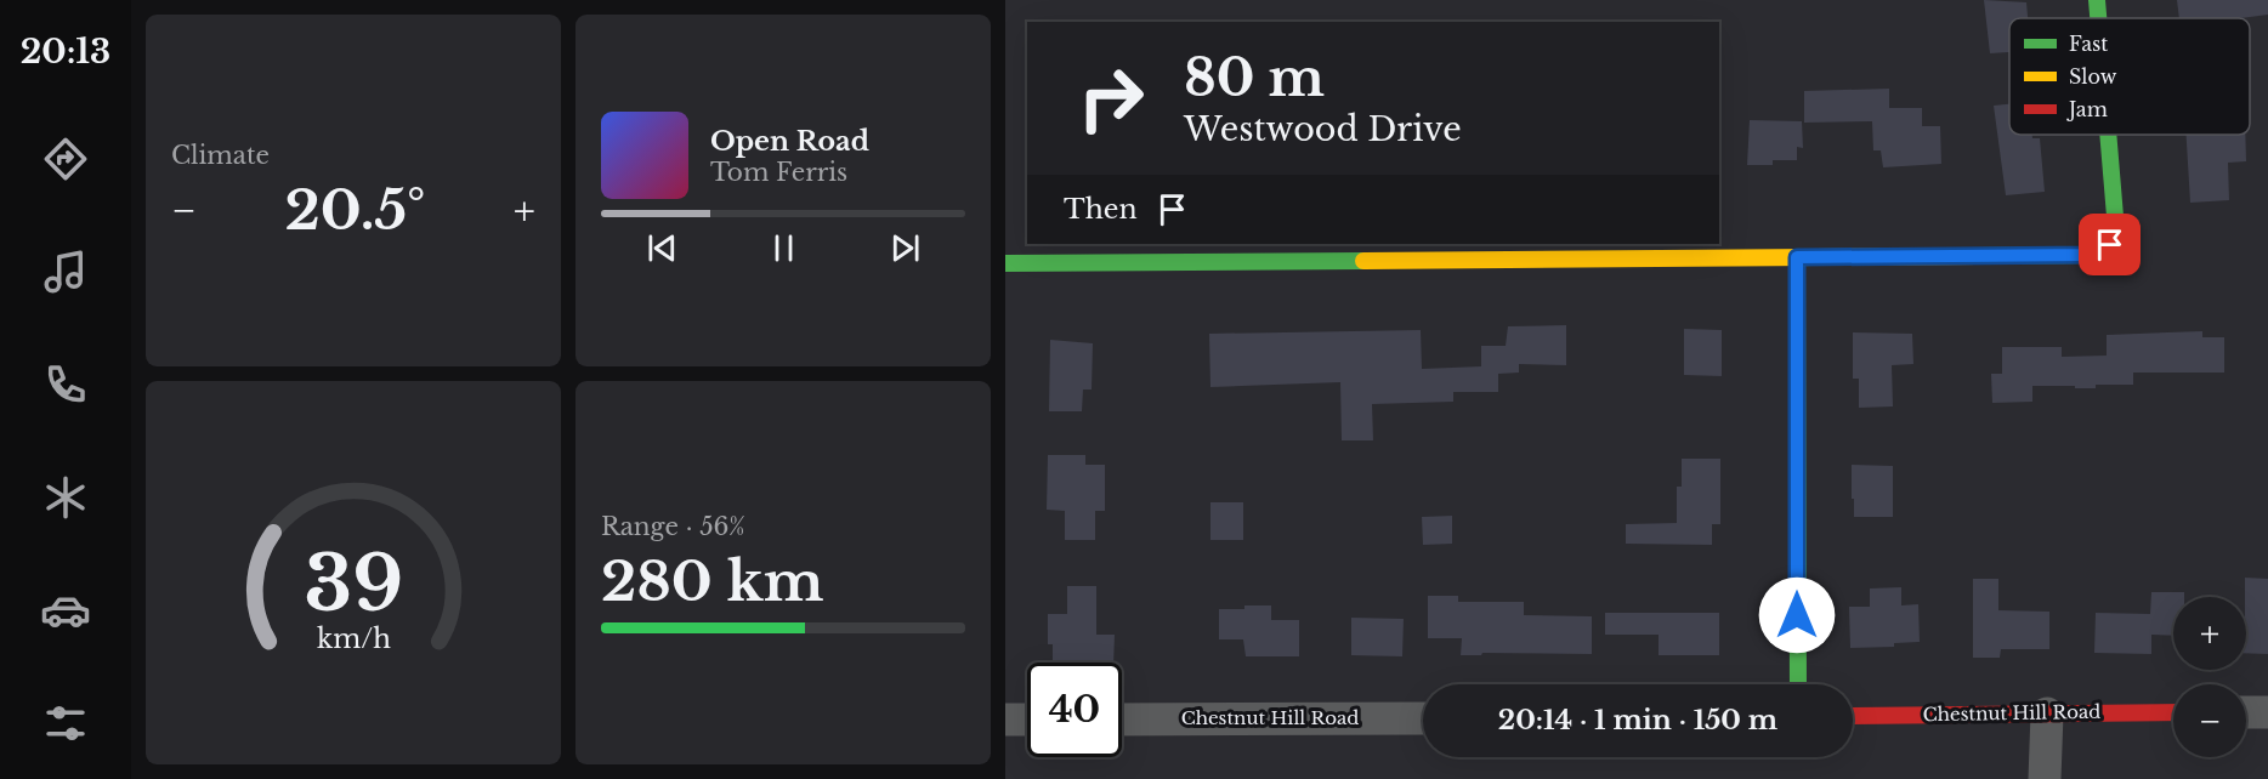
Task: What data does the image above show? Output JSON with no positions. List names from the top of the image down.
{
  "streets": {
    "street": ["Chestnut Hill Road"]
  },
  "legend": ["Fast", "Slow", "Jam"],
  "page": {
    "tabs": "20:13",
    "tile": [
      "Climate",
      ["Range · 56%", "280 km"]
    ],
    "turn": ["80 m", "Westwood Drive"],
    "song": ["Open Road", "Tom Ferris"],
    "then": "Then",
    "heat": ["−", "20.5°", "+"],
    "map_buttons": ["+", "−"],
    "limit": "40",
    "trip": "20:14 · 1 min · 150 m",
    "gauge": ["39", "km/h"]
  }
}
